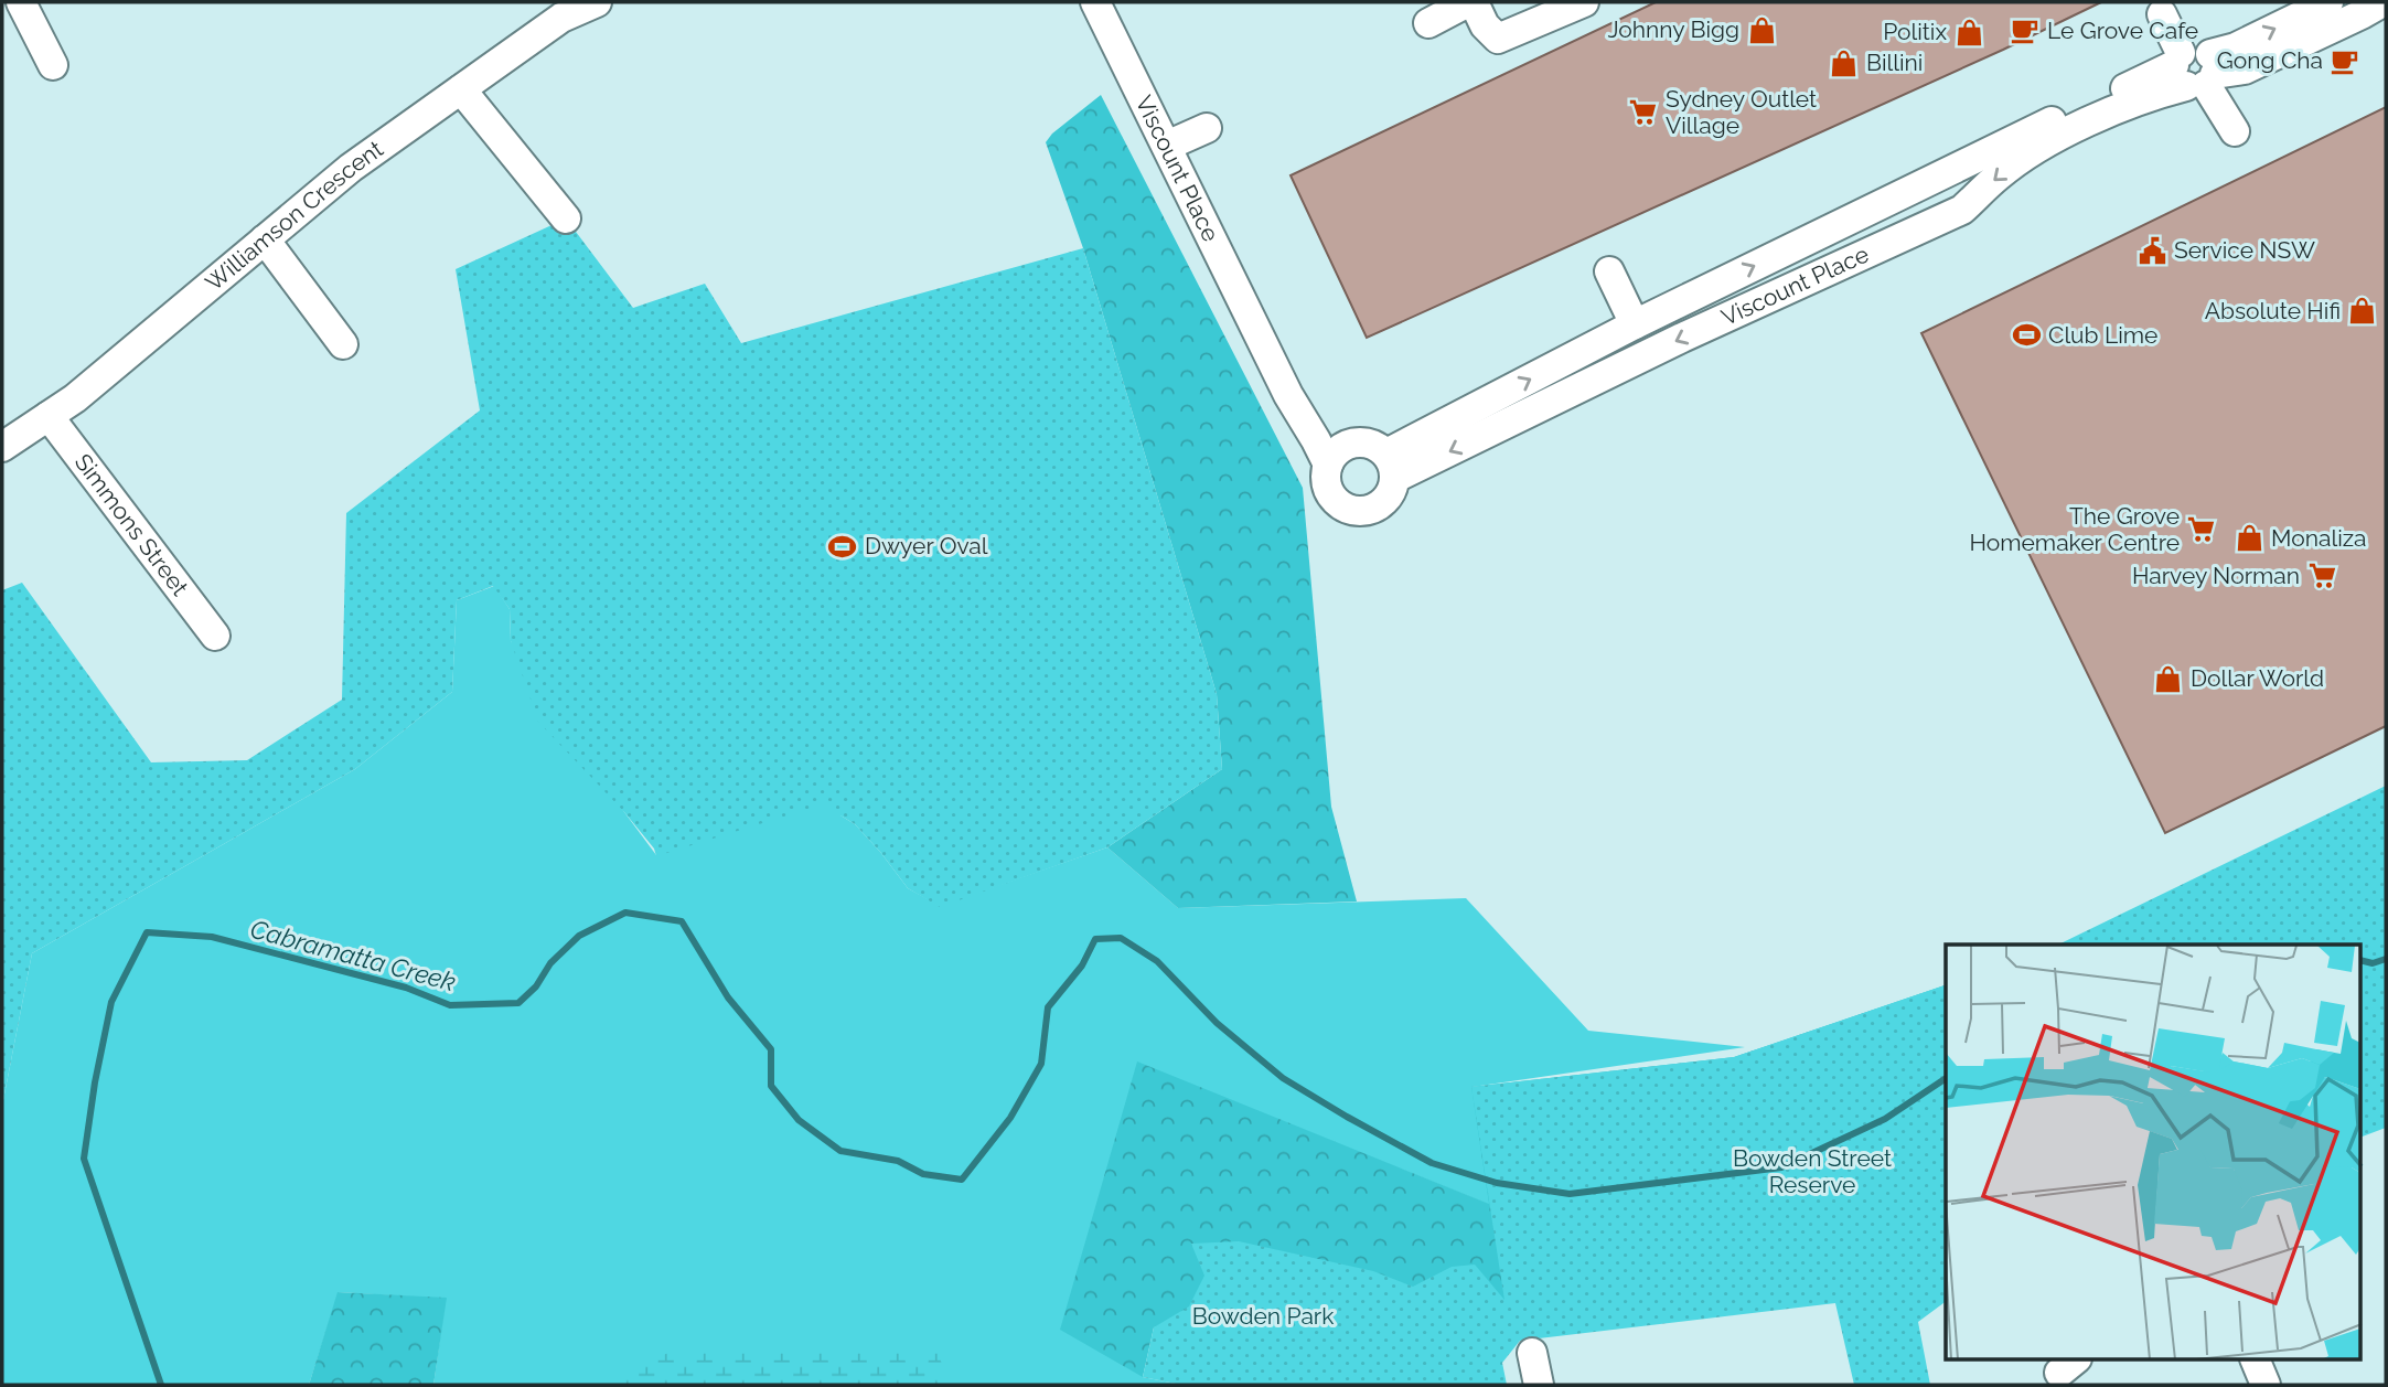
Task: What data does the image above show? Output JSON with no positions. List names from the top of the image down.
{
  "streets": {
    "street": ["Viscount Place", "Williamson Crescent", "Simmons Street"]
  },
  "crossings": [
    ["Williamson Crescent", "Simmons Street"]
  ],
  "water": ["Cabramatta Creek"],
  "parks": ["Bowden Street Reserve", "Bowden Park"],
  "places": {
    "shop": [
      "Johnny Bigg",
      "Politix",
      "Billini",
      "Absolute Hifi",
      "Monaliza",
      "Dollar World"
    ],
    "cafe": ["Le Grove Cafe", "Gong Cha"],
    "supermarket": ["Sydney Outlet Village", "The Grove Homemaker Centre", "Harvey Norman"],
    "public building": ["Service NSW"],
    "sports": ["Club Lime", "Dwyer Oval"]
  }
}
